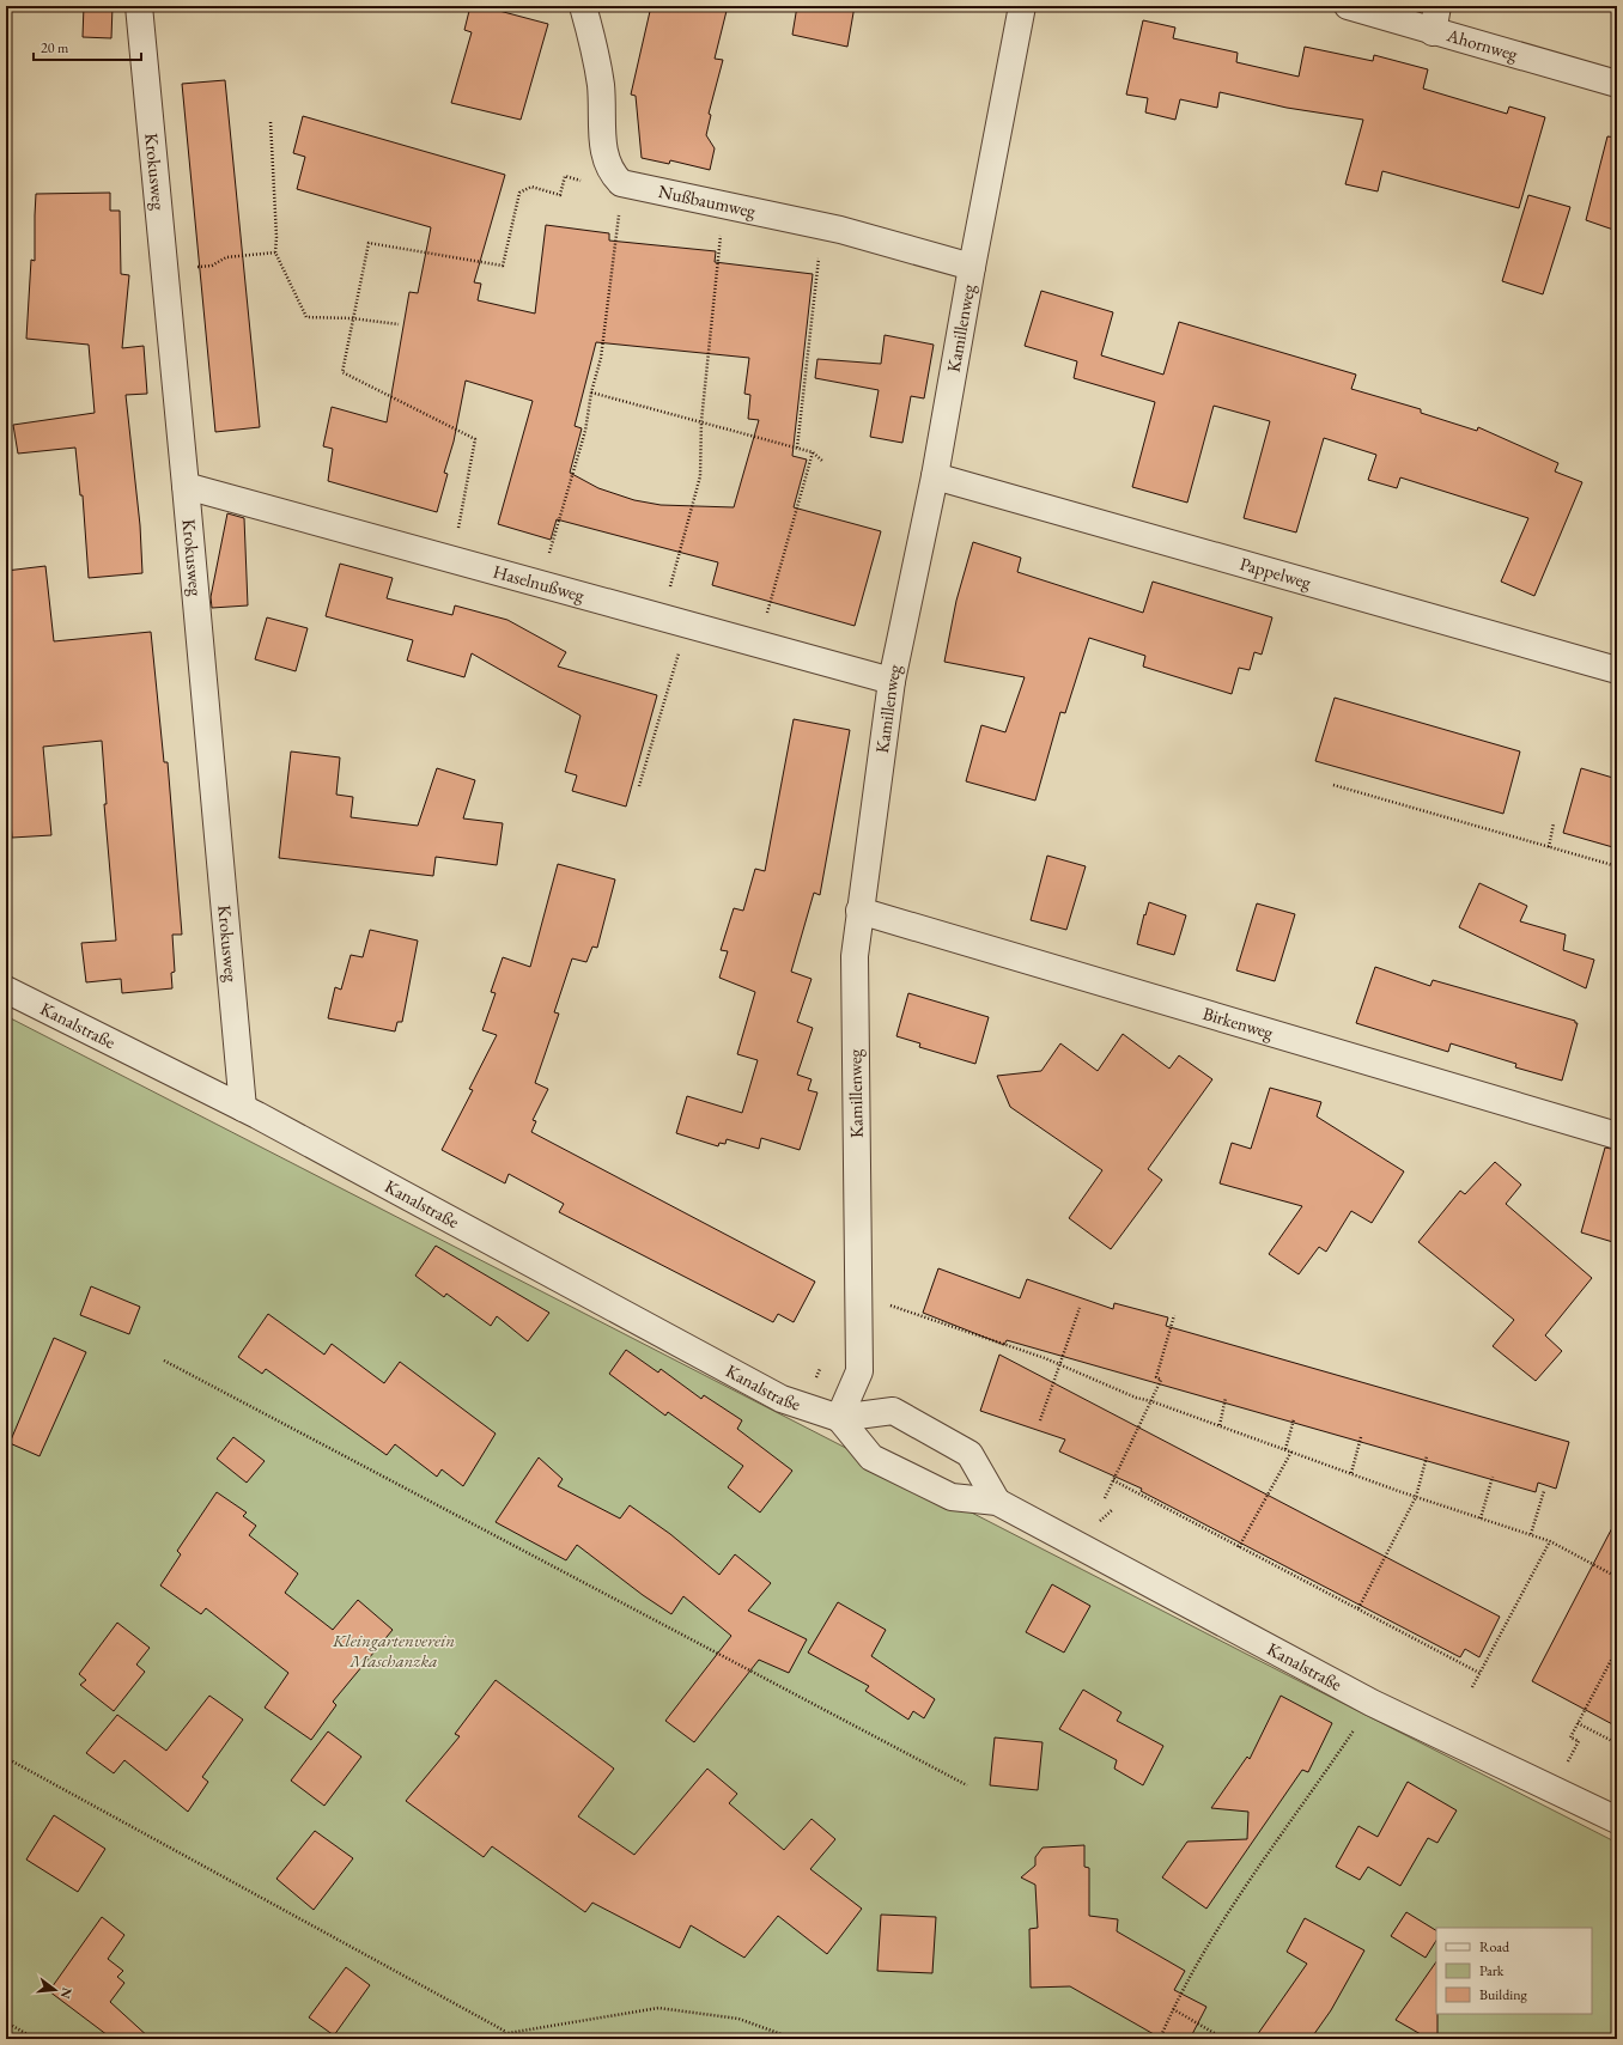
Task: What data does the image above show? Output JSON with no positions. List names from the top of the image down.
{
  "streets": {
    "street": [
      "Ahornweg",
      "Krokusweg",
      "Nußbaumweg",
      "Kamillenweg",
      "Pappelweg",
      "Haselnußweg",
      "Birkenweg",
      "Kanalstraße"
    ]
  },
  "crossings": [
    ["Krokusweg", "Haselnußweg"],
    ["Krokusweg", "Kanalstraße"],
    ["Nußbaumweg", "Kamillenweg"],
    ["Kamillenweg", "Pappelweg"],
    ["Kamillenweg", "Haselnußweg"],
    ["Kamillenweg", "Birkenweg"],
    ["Kamillenweg", "Kanalstraße"]
  ],
  "parks": ["Kleingartenverein Maschanzka"],
  "legend": ["Road", "Park", "Building"],
  "scale_bar": "20 m",
  "north": "right"
}
